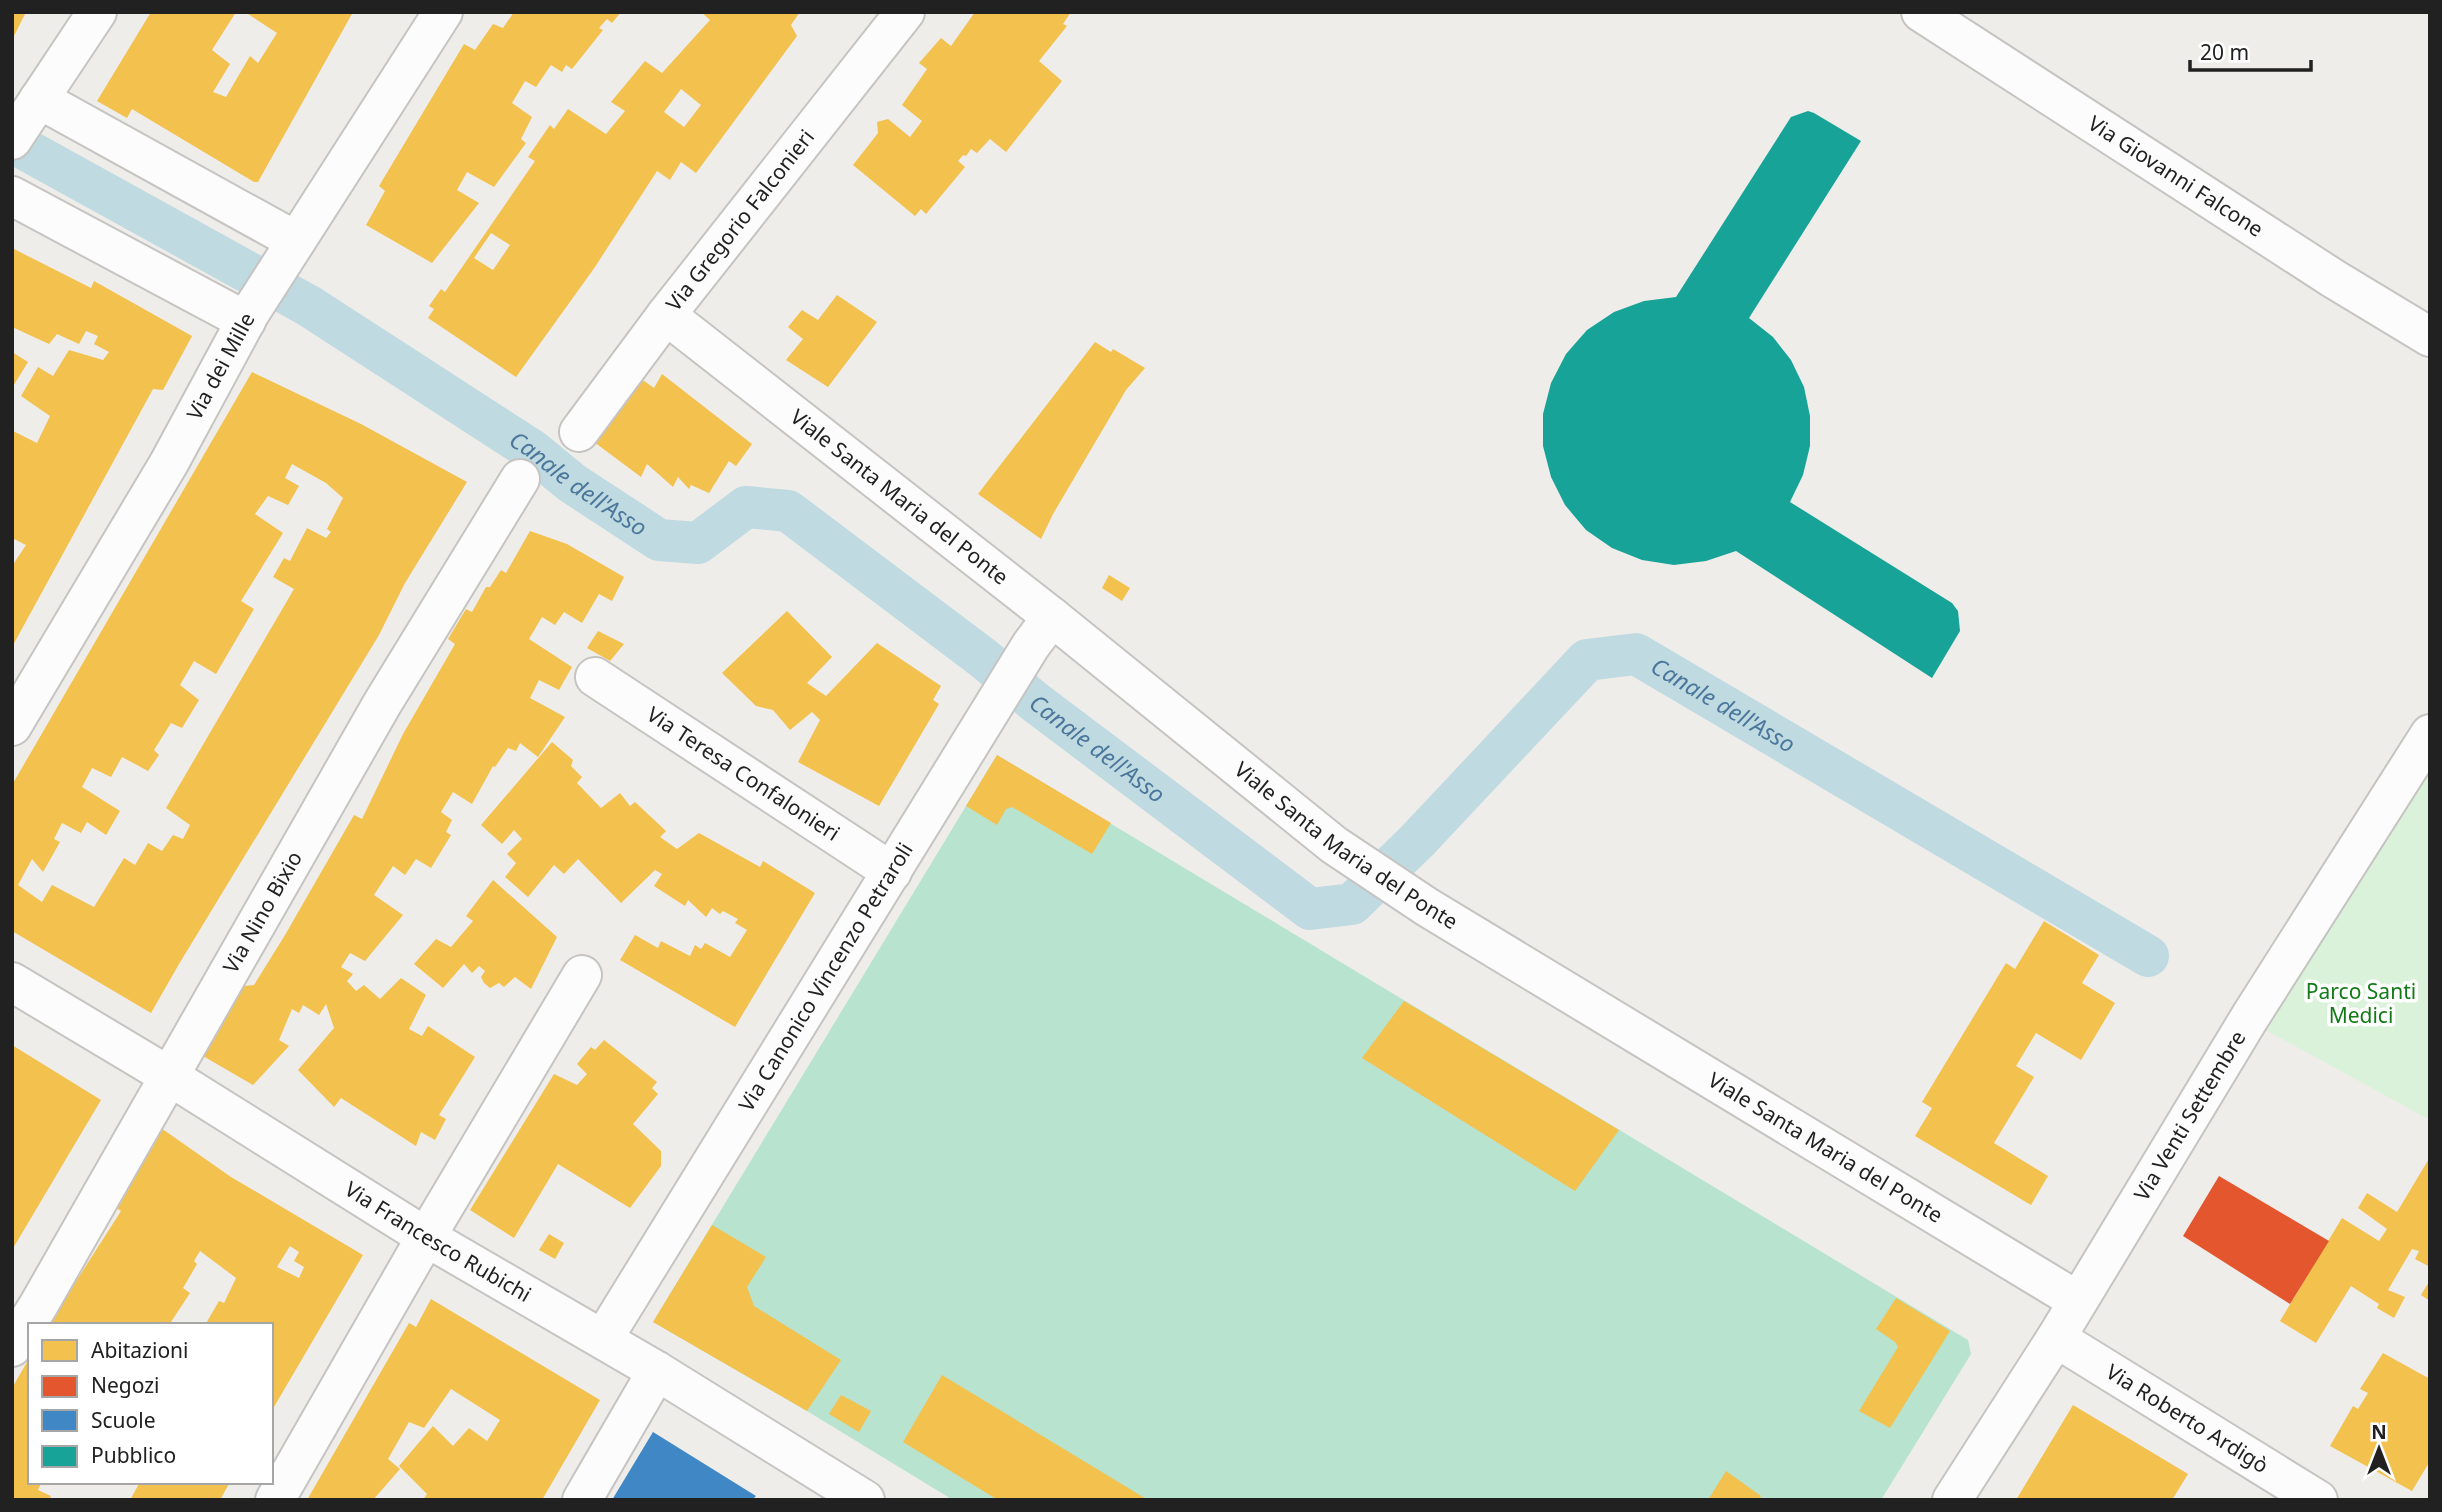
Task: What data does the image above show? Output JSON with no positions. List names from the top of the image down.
{
  "streets": {
    "street": [
      "Via Giovanni Falcone",
      "Via Gregorio Falconieri",
      "Via dei Mille",
      "Viale Santa Maria del Ponte",
      "Via Teresa Confalonieri",
      "Via Nino Bixio",
      "Via Canonico Vincenzo Petraroli",
      "Via Venti Settembre",
      "Via Francesco Rubichi",
      "Via Roberto Ardigò"
    ]
  },
  "crossings": [
    ["Via Gregorio Falconieri", "Viale Santa Maria del Ponte"],
    ["Viale Santa Maria del Ponte", "Via Canonico Vincenzo Petraroli"],
    ["Viale Santa Maria del Ponte", "Via Venti Settembre"],
    ["Via Teresa Confalonieri", "Via Canonico Vincenzo Petraroli"],
    ["Via Nino Bixio", "Via Francesco Rubichi"],
    ["Via Canonico Vincenzo Petraroli", "Via Francesco Rubichi"],
    ["Via Venti Settembre", "Via Roberto Ardigò"]
  ],
  "water": ["Canale dell'Asso"],
  "parks": ["Parco Santi Medici"],
  "legend": [
    "Abitazioni",
    "Negozi",
    "Scuole",
    "Pubblico"
  ],
  "scale_bar": "20 m",
  "north": "top"
}
